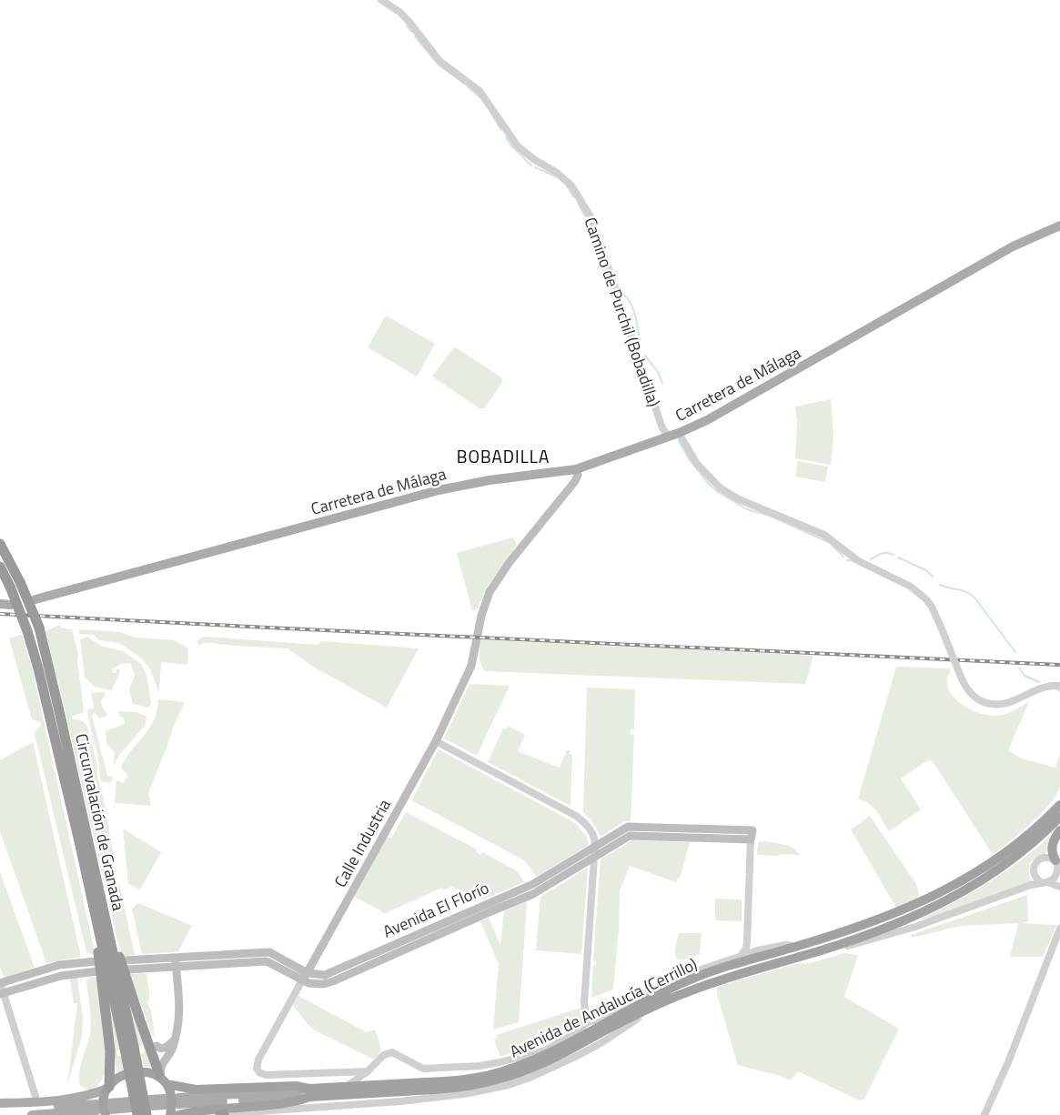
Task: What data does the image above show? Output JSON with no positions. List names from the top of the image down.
{
  "streets": {
    "highway": ["Circunvalación de Granada", "Avenida de Andalucía (Cerrillo)"],
    "main road": ["Carretera de Málaga", "Calle Industria", "Avenida El Florío"],
    "street": ["Camino de Purchil (Bobadilla)"]
  },
  "crossings": [
    ["Camino de Purchil (Bobadilla)", "Carretera de Málaga"],
    ["Carretera de Málaga", "Calle Industria"],
    ["Calle Industria", "Avenida El Florío"],
    ["Calle Industria", "Avenida de Andalucía (Cerrillo)"]
  ],
  "districts": ["BOBADILLA"]
}
